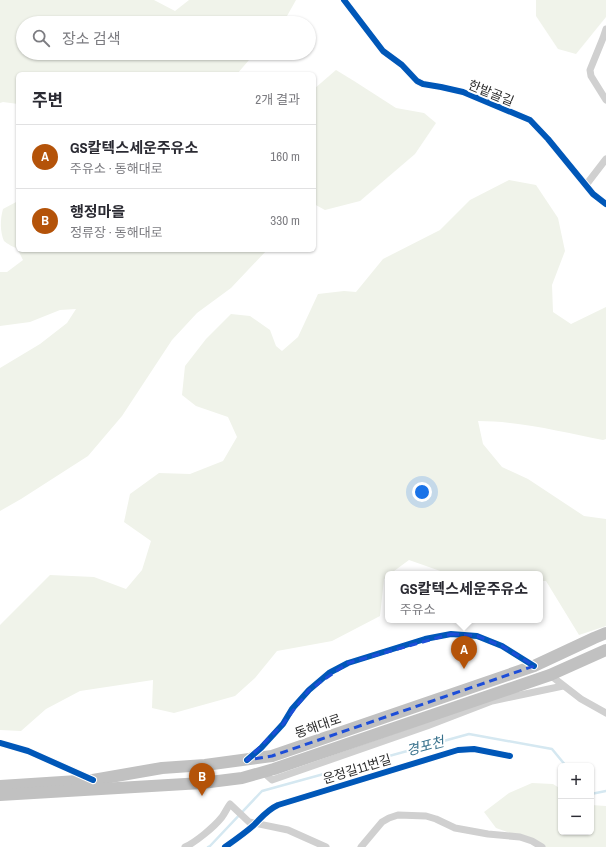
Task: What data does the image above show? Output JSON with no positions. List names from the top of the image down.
{
  "streets": {
    "highway": ["동해대로"],
    "street": ["한밭골길", "운정길11번길"]
  },
  "water": ["경포천"],
  "page": {
    "search": "장소 검색",
    "heading": ["주변", "2개 결과"],
    "list": [
      {
        "mark": "A",
        "name": "GS칼텍스세운주유소",
        "note": "주유소 · 동해대로",
        "value": "160 m"
      },
      {
        "mark": "B",
        "name": "행정마을",
        "note": "정류장 · 동해대로",
        "value": "330 m"
      }
    ],
    "popup": ["GS칼텍스세운주유소", "주유소"],
    "pins": ["A", "B"],
    "map_buttons": ["+", "−"]
  }
}
